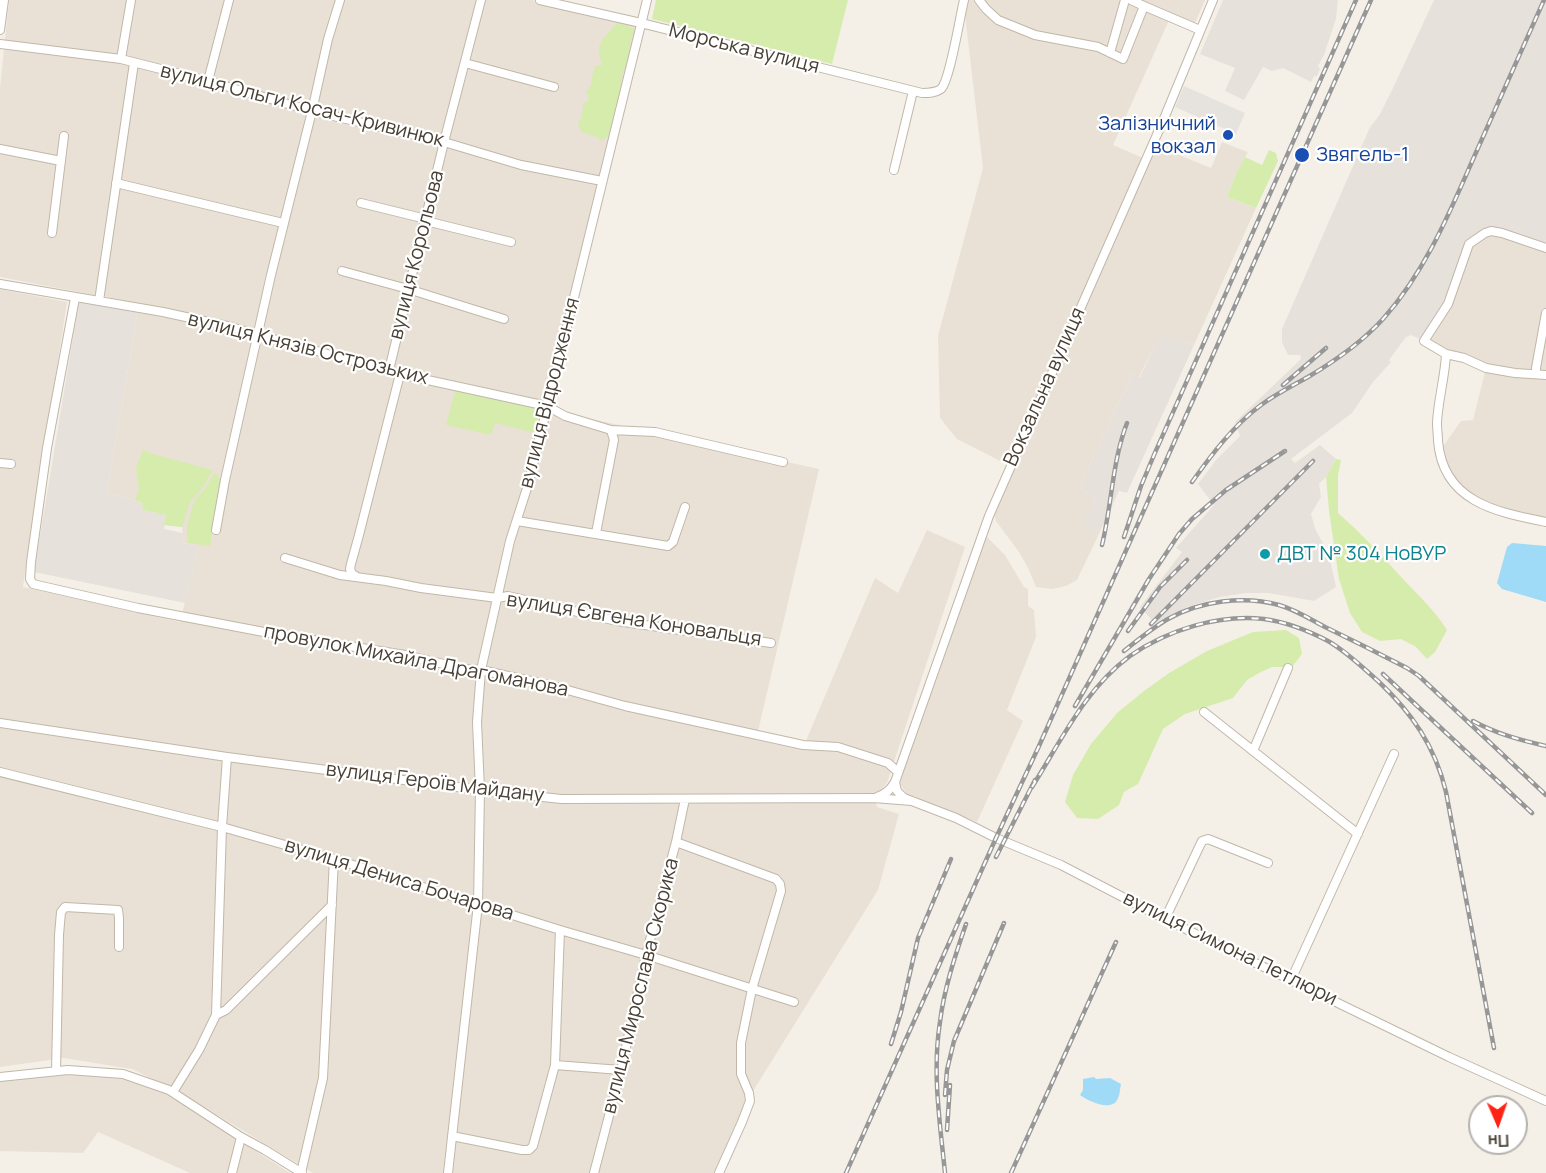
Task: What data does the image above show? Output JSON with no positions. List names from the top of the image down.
{
  "streets": {
    "street": [
      "Морська вулиця",
      "вулиця Ольги Косач-Кривинюк",
      "вулиця Корольова",
      "вулиця Князів Острозьких",
      "Вокзальна вулиця",
      "вулиця Відродження",
      "вулиця Євгена Коновальця",
      "провулок Михайла Драгоманова",
      "вулиця Героїв Майдану",
      "вулиця Дениса Бочарова",
      "вулиця Симона Петлюри",
      "вулиця Мирослава Скорика"
    ]
  },
  "crossings": [
    ["Морська вулиця", "вулиця Відродження"],
    ["вулиця Ольги Косач-Кривинюк", "вулиця Корольова"],
    ["вулиця Ольги Косач-Кривинюк", "вулиця Відродження"],
    ["вулиця Корольова", "вулиця Князів Острозьких"],
    ["вулиця Князів Острозьких", "вулиця Відродження"],
    ["вулиця Князів Острозьких", "провулок Михайла Драгоманова"],
    ["Вокзальна вулиця", "провулок Михайла Драгоманова"],
    ["вулиця Відродження", "вулиця Євгена Коновальця"],
    ["вулиця Відродження", "провулок Михайла Драгоманова"],
    ["вулиця Відродження", "вулиця Героїв Майдану"],
    ["вулиця Відродження", "вулиця Дениса Бочарова"],
    ["вулиця Героїв Майдану", "вулиця Симона Петлюри"],
    ["вулиця Героїв Майдану", "вулиця Мирослава Скорика"],
    ["вулиця Дениса Бочарова", "вулиця Мирослава Скорика"]
  ],
  "places": ["Залізничний вокзал", "Звягель-1", "ДВТ № 304 НоВУР"],
  "north": "bottom"
}
